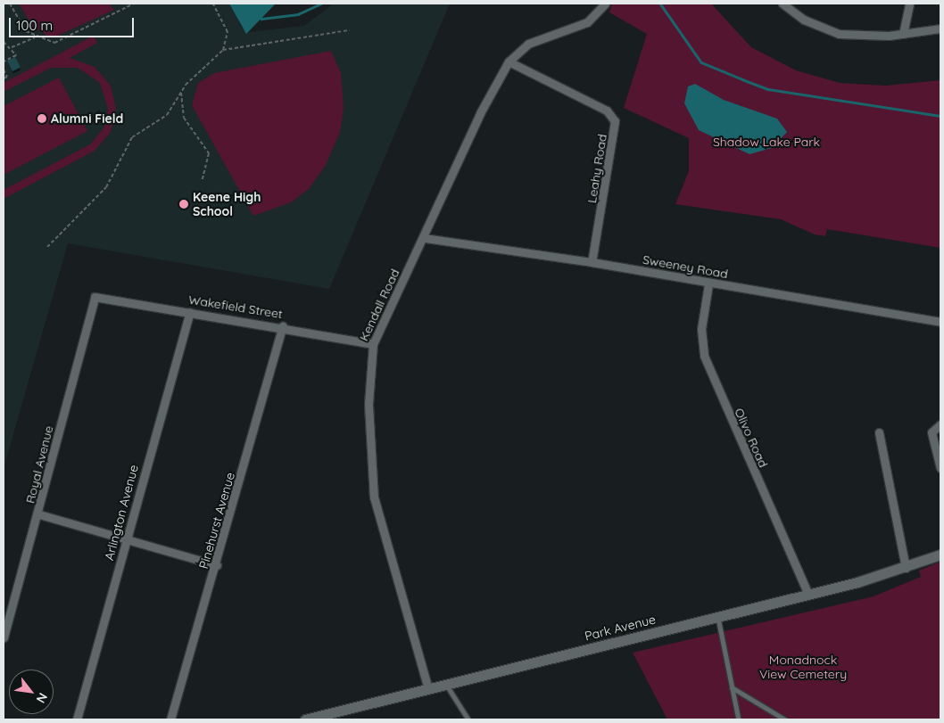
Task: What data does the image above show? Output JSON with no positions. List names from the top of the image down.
{
  "streets": {
    "street": [
      "Leahy Road",
      "Sweeney Road",
      "Kendall Road",
      "Wakefield Street",
      "Olivo Road",
      "Royal Avenue",
      "Arlington Avenue",
      "Pinehurst Avenue",
      "Park Avenue"
    ]
  },
  "crossings": [
    ["Leahy Road", "Sweeney Road"],
    ["Leahy Road", "Kendall Road"],
    ["Sweeney Road", "Kendall Road"],
    ["Sweeney Road", "Olivo Road"],
    ["Kendall Road", "Wakefield Street"],
    ["Kendall Road", "Park Avenue"],
    ["Wakefield Street", "Royal Avenue"],
    ["Wakefield Street", "Arlington Avenue"],
    ["Wakefield Street", "Pinehurst Avenue"],
    ["Olivo Road", "Park Avenue"]
  ],
  "parks": ["Shadow Lake Park", "Monadnock View Cemetery"],
  "places": ["Alumni Field", "Keene High School"],
  "scale_bar": "100 m",
  "north": "bottom right"
}
